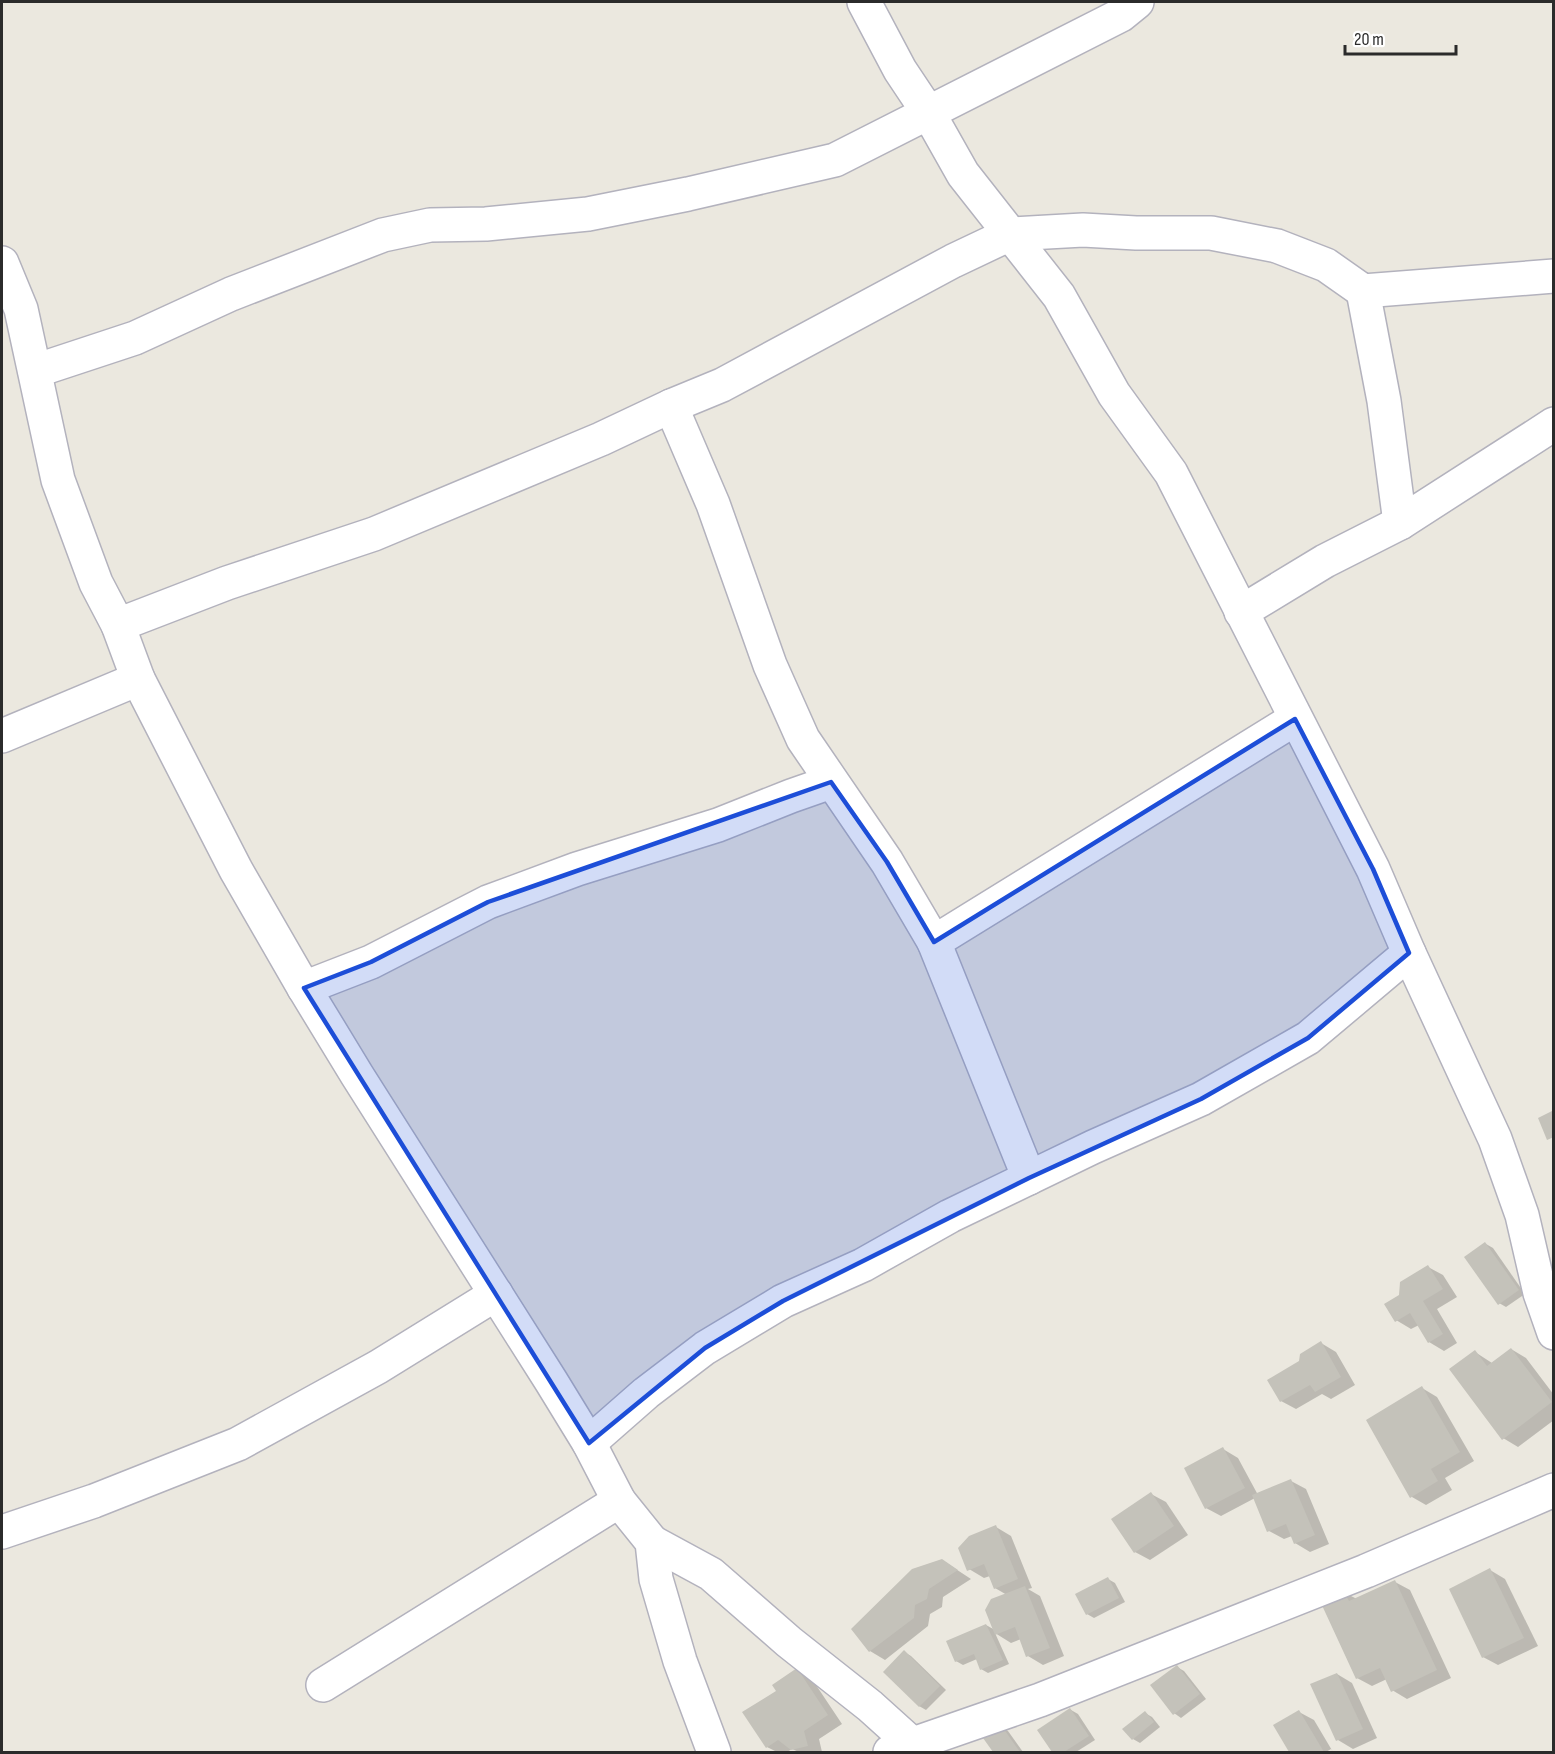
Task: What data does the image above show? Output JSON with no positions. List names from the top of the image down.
{
  "scale_bar": "20 m"
}
